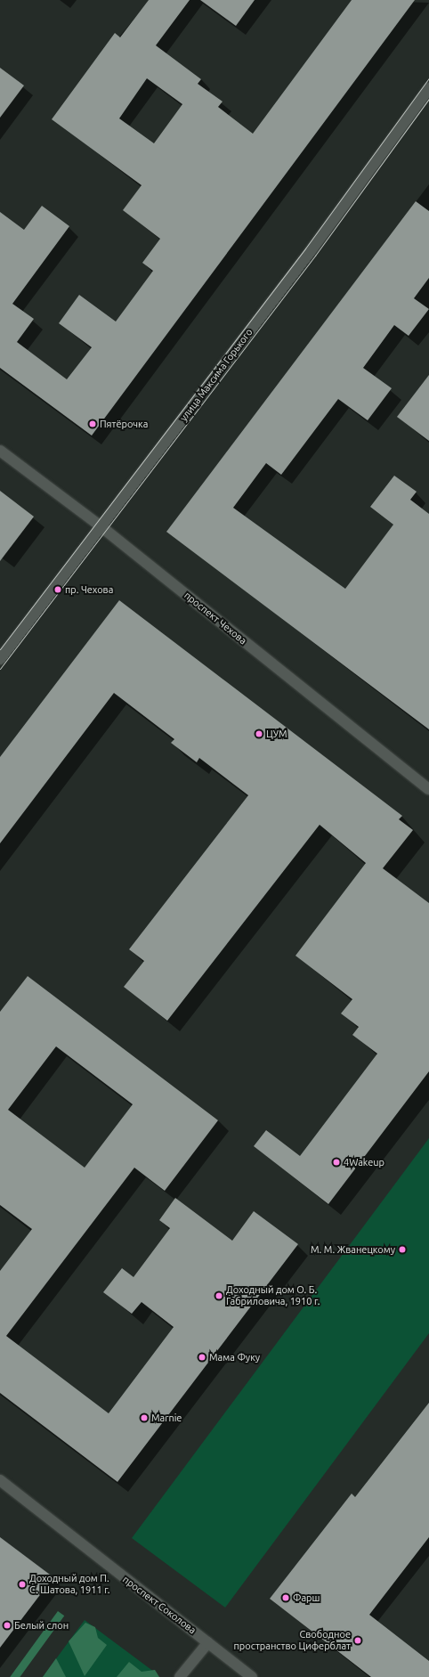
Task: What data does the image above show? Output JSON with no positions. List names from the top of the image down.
{
  "streets": {
    "main road": ["улица Максима Горького", "проспект Чехова", "проспект Соколова"]
  },
  "crossings": [
    ["улица Максима Горького", "проспект Чехова"]
  ],
  "places": [
    "Пятёрочка",
    "пр. Чехова",
    "ЦУМ",
    "4Wakeup",
    "М. М. Жванецкому",
    "Доходный дом О. Б. Габриловича, 1910 г.",
    "Мама Фуку",
    "Marnie",
    "Доходный дом П. С. Шатова, 1911 г.",
    "Фарш",
    "Белый слон",
    "Свободное пространство Циферблат"
  ]
}
